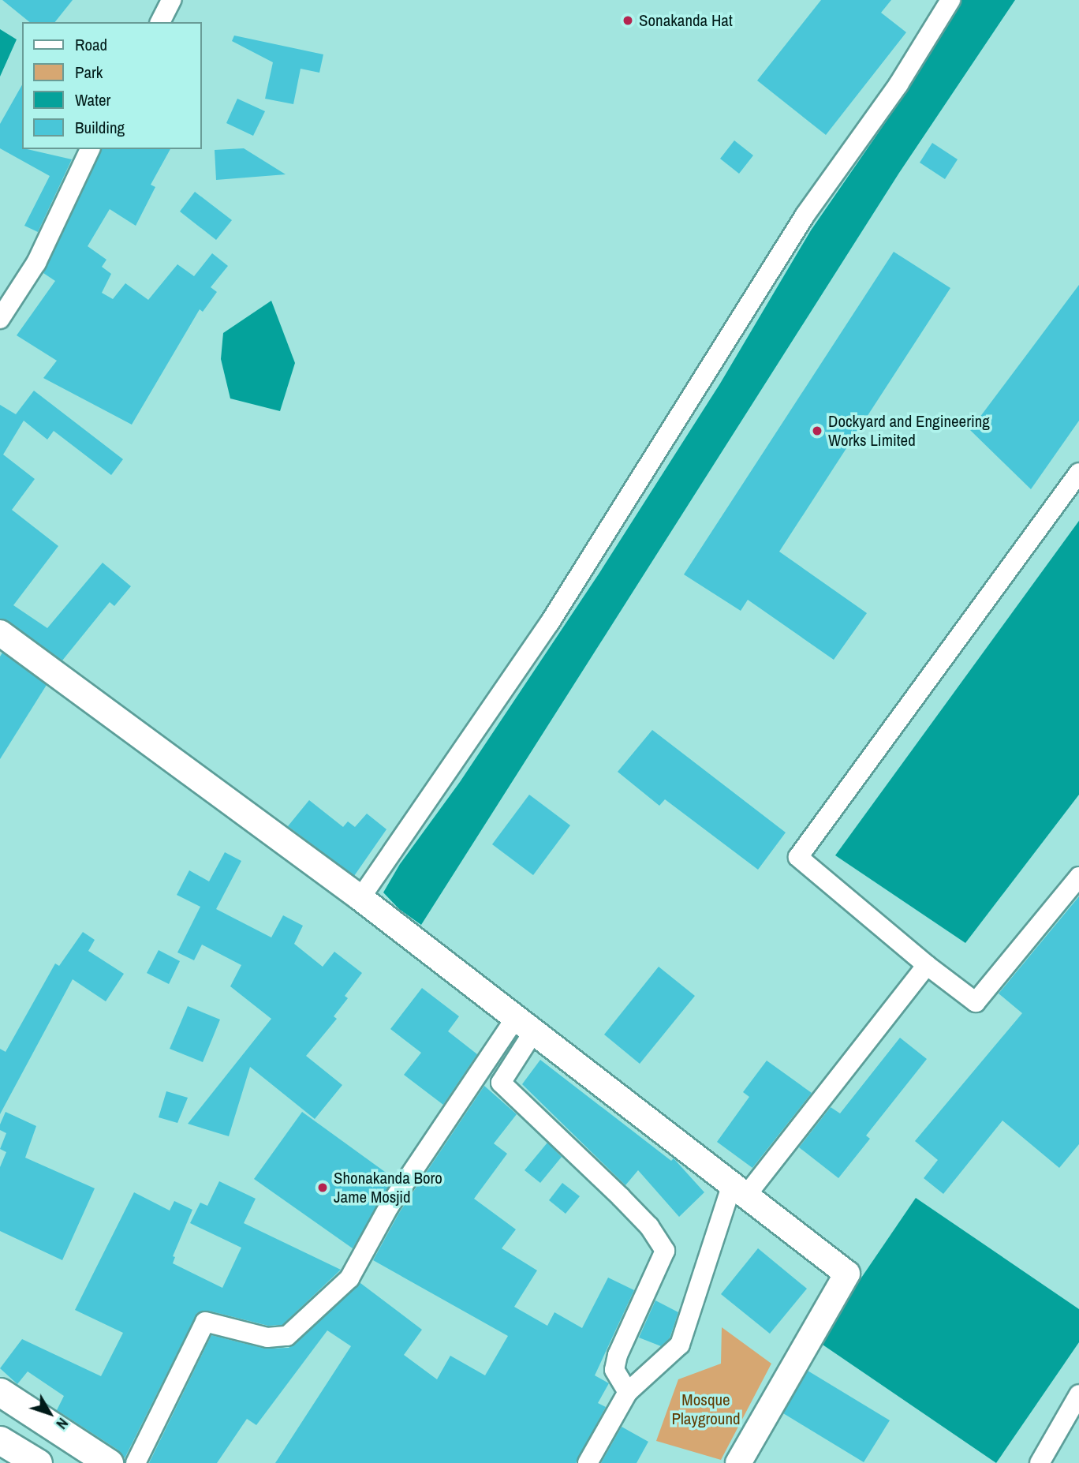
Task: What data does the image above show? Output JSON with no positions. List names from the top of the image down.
{
  "parks": ["Mosque Playground"],
  "places": ["Sonakanda Hat", "Dockyard and Engineering Works Limited", "Shonakanda Boro Jame Mosjid"],
  "legend": [
    "Road",
    "Park",
    "Water",
    "Building"
  ],
  "north": "bottom right"
}
